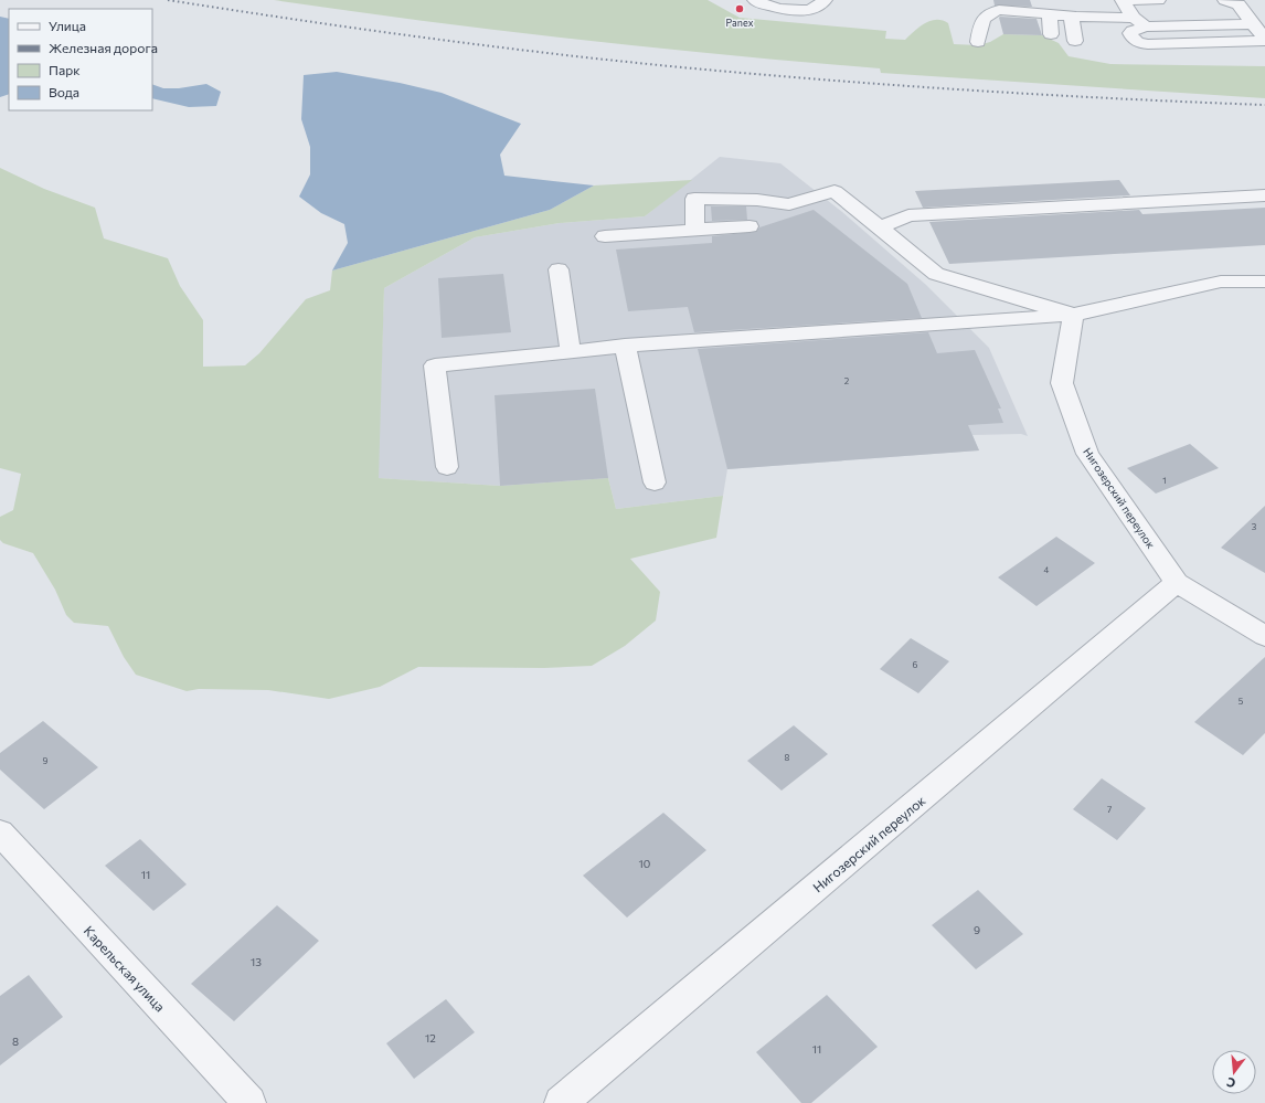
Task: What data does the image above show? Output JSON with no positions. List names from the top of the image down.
{
  "streets": {
    "street": ["Нигозерский переулок", "Карельская улица"]
  },
  "places": ["Panex"],
  "house_numbers": [
    "2",
    "1",
    "3",
    "4",
    "6",
    "5",
    "8",
    "9",
    "7",
    "10",
    "11",
    "9",
    "13",
    "12",
    "8",
    "11"
  ],
  "legend": [
    "Улица",
    "Железная дорога",
    "Парк",
    "Вода"
  ],
  "north": "bottom"
}
